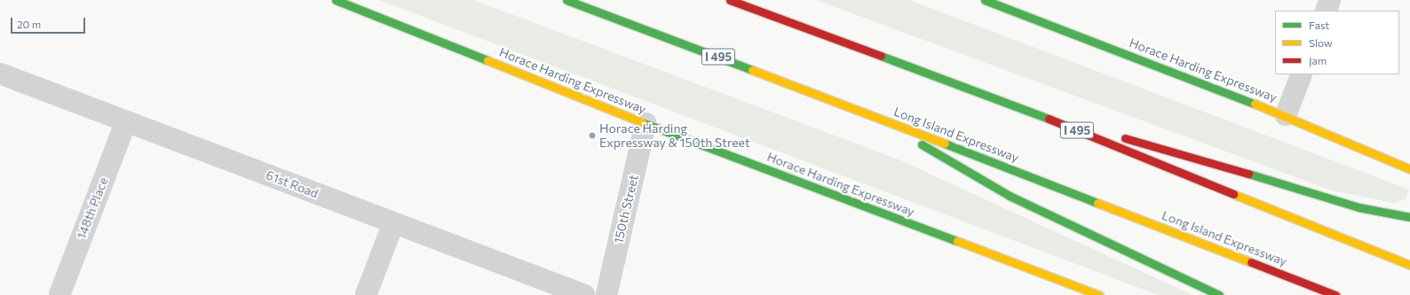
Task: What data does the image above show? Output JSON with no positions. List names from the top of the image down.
{
  "streets": {
    "main road": ["I 495", "Horace Harding Expressway", "Long Island Expressway"],
    "street": ["61st Road", "148th Place", "150th Street"]
  },
  "crossings": [
    ["Horace Harding Expressway", "150th Street"],
    ["61st Road", "148th Place"]
  ],
  "places": ["Horace Harding Expressway & 150th Street"],
  "legend": ["Fast", "Slow", "Jam"],
  "scale_bar": "20 m"
}
